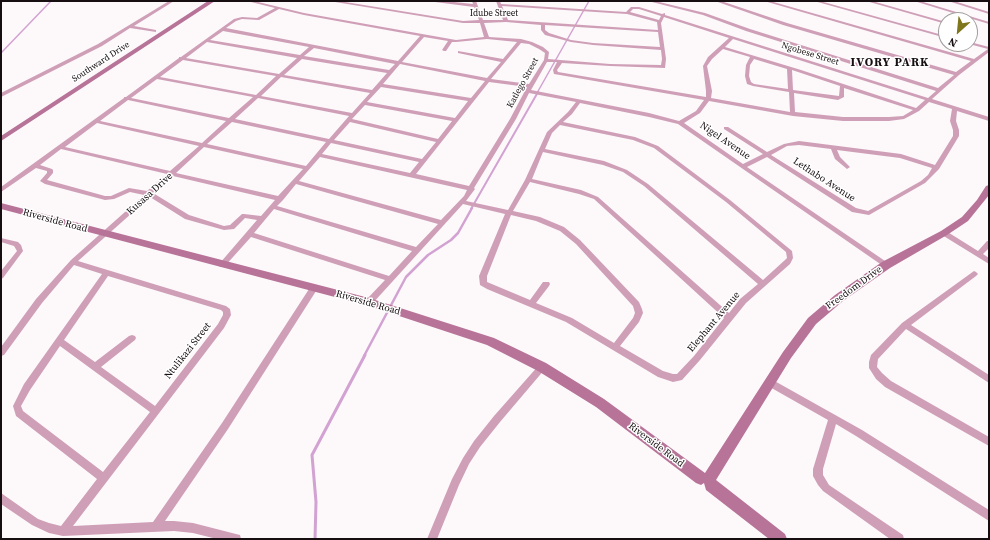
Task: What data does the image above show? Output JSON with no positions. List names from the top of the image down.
{
  "streets": {
    "street": [
      "Idube Street",
      "Ngobese Street",
      "Southward Drive",
      "Katlego Street",
      "Nigel Avenue",
      "Lethabo Avenue",
      "Kusasa Drive",
      "Riverside Road",
      "Freedom Drive",
      "Elephant Avenue",
      "Ntulikazi Street"
    ]
  },
  "crossings": [
    ["Ngobese Street", "Lethabo Avenue"],
    ["Katlego Street", "Nigel Avenue"],
    ["Katlego Street", "Riverside Road"],
    ["Nigel Avenue", "Kusasa Drive"],
    ["Nigel Avenue", "Freedom Drive"],
    ["Kusasa Drive", "Riverside Road"],
    ["Kusasa Drive", "Ntulikazi Street"],
    ["Riverside Road", "Freedom Drive"]
  ],
  "districts": ["IVORY PARK"],
  "north": "bottom left"
}
